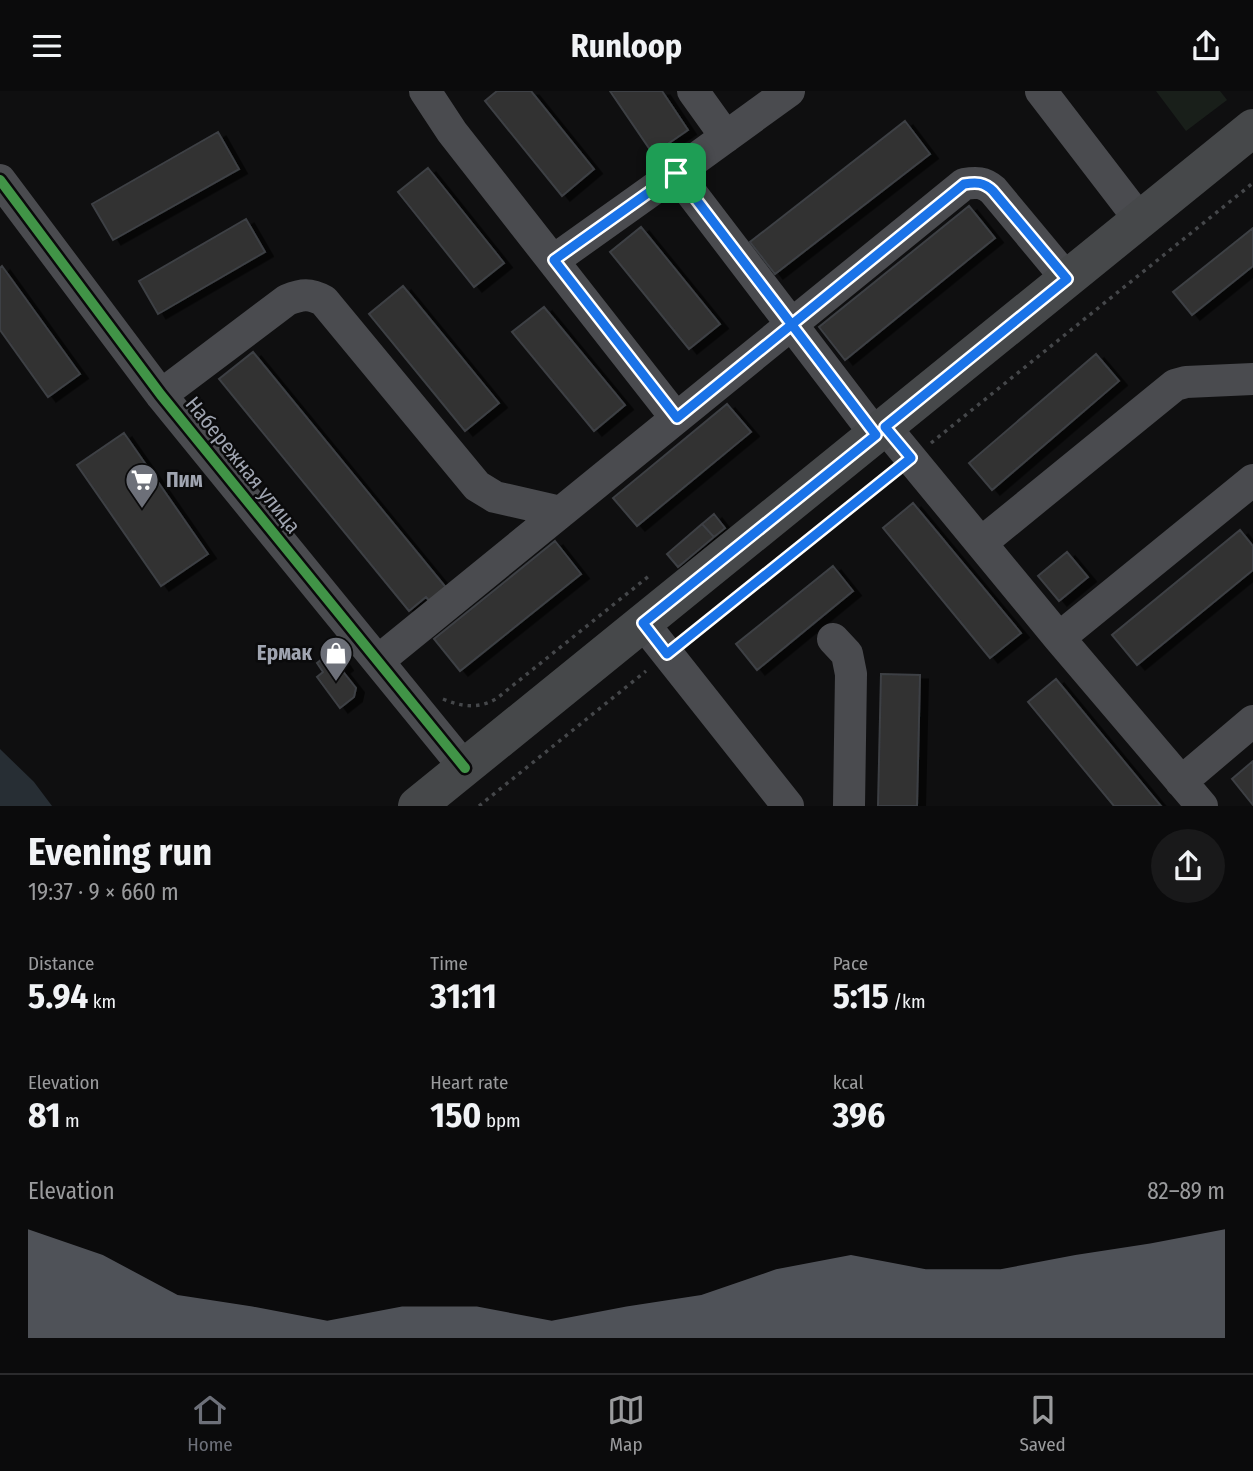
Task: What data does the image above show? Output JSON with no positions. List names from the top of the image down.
{
  "streets": {
    "street": ["Набережная улица"]
  },
  "places": {
    "supermarket": ["Пим"],
    "shop": ["Ермак"]
  },
  "page": {
    "header": "Runloop",
    "heading": ["Evening run", "19:37 · 9 × 660 m"],
    "stats": [
      ["Distance", "5.94 km"],
      ["Time", "31:11"],
      ["Pace", "5:15 /km"],
      ["Elevation", "81 m"],
      ["Heart rate", "150 bpm"],
      ["kcal", "396"]
    ],
    "chart": ["Elevation", "82–89 m"],
    "tabs": ["Home", "Map", "Saved"]
  }
}
